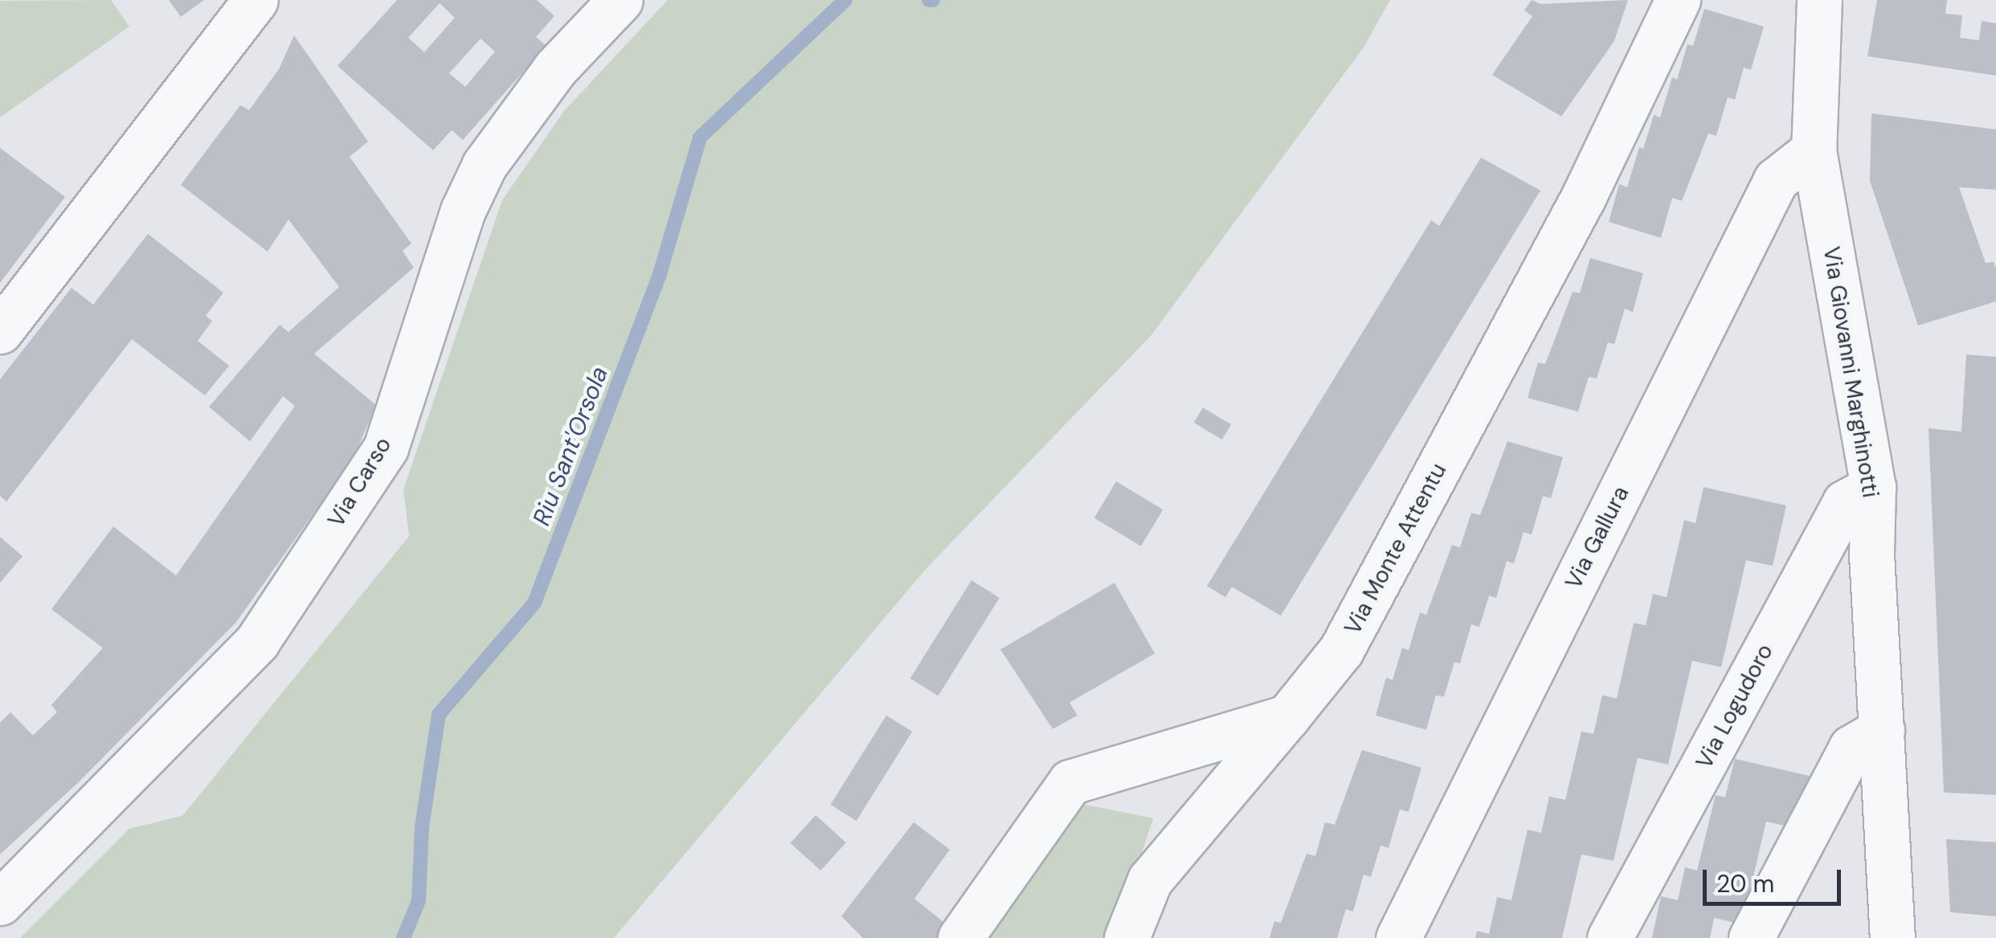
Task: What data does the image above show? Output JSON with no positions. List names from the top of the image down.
{
  "streets": {
    "street": [
      "Via Giovanni Marghinotti",
      "Via Carso",
      "Via Gallura",
      "Via Monte Attentu",
      "Via Logudoro"
    ]
  },
  "crossings": [
    ["Via Giovanni Marghinotti", "Via Gallura"],
    ["Via Giovanni Marghinotti", "Via Logudoro"]
  ],
  "water": ["Riu Sant'Orsola"],
  "scale_bar": "20 m"
}
